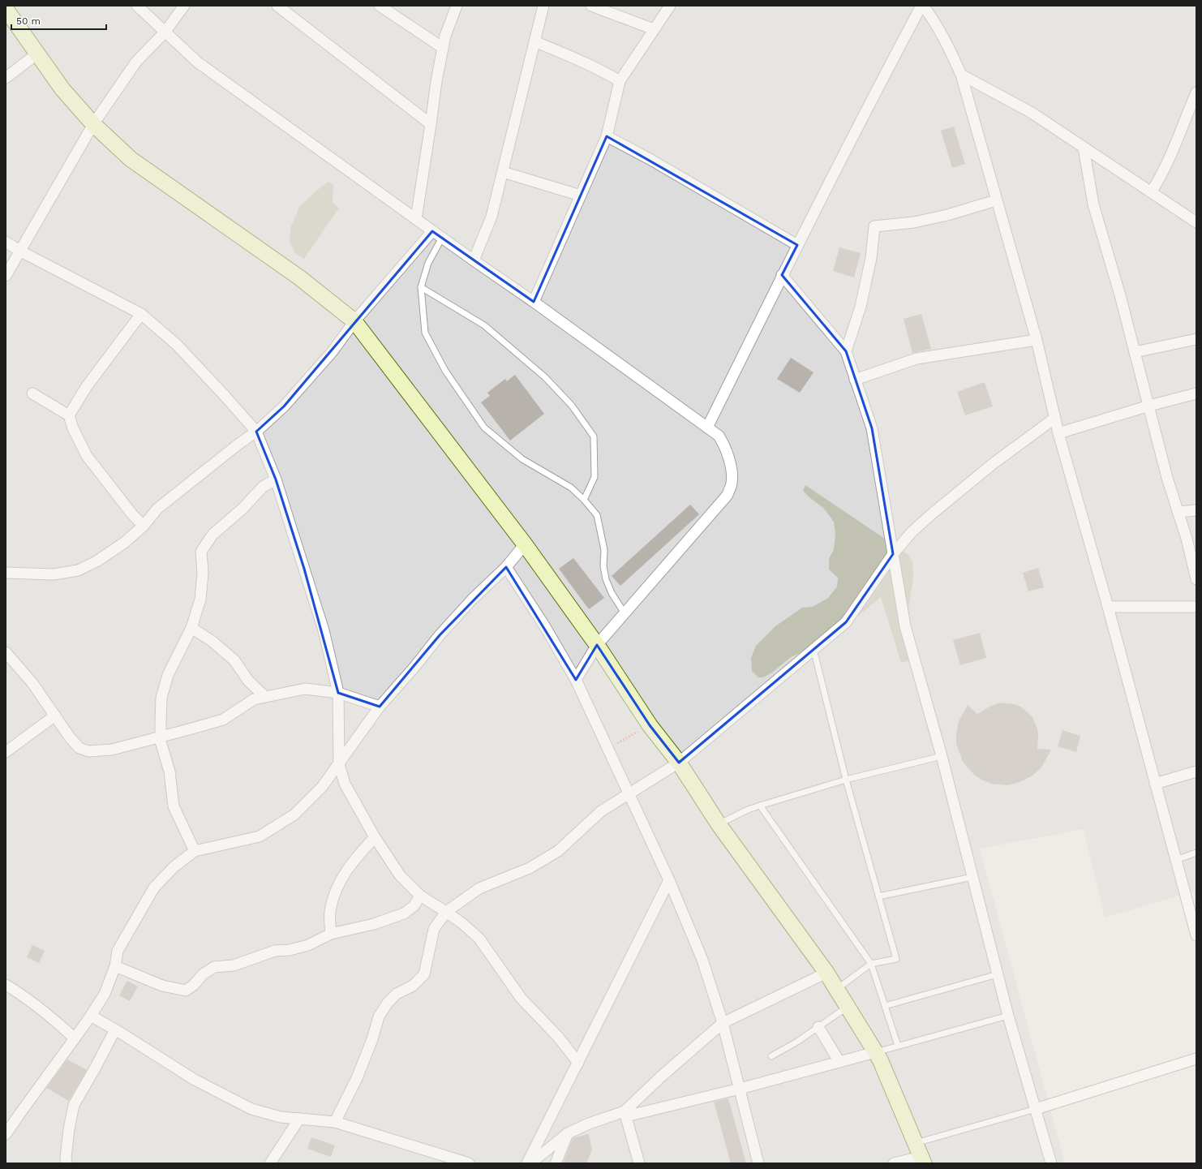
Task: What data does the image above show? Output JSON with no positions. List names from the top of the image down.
{
  "scale_bar": "50 m"
}
